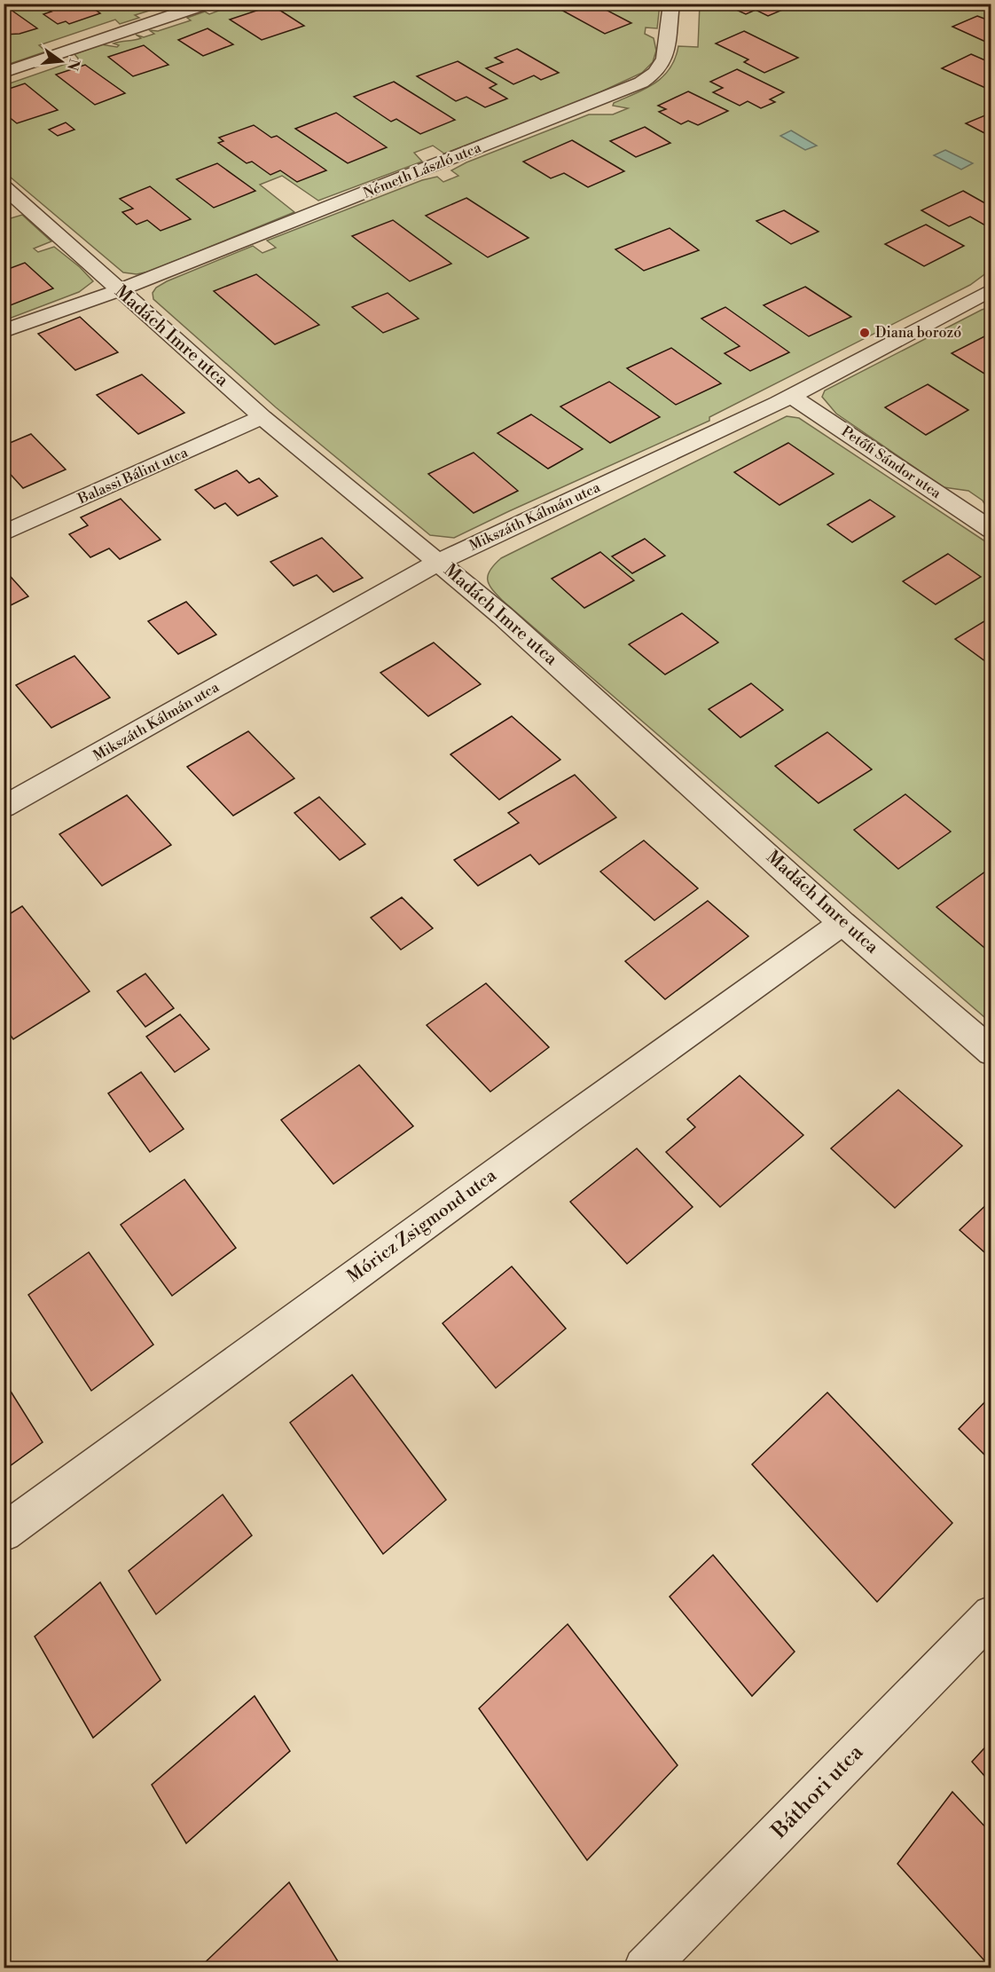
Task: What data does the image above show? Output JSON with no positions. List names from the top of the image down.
{
  "streets": {
    "street": [
      "Németh László utca",
      "Madách Imre utca",
      "Petőfi Sándor utca",
      "Balassi Bálint utca",
      "Mikszáth Kálmán utca",
      "Móricz Zsigmond utca",
      "Báthori utca"
    ]
  },
  "crossings": [
    ["Németh László utca", "Madách Imre utca"],
    ["Madách Imre utca", "Balassi Bálint utca"],
    ["Madách Imre utca", "Mikszáth Kálmán utca"],
    ["Madách Imre utca", "Móricz Zsigmond utca"],
    ["Petőfi Sándor utca", "Mikszáth Kálmán utca"]
  ],
  "places": ["Diana borozó"],
  "north": "right"
}
